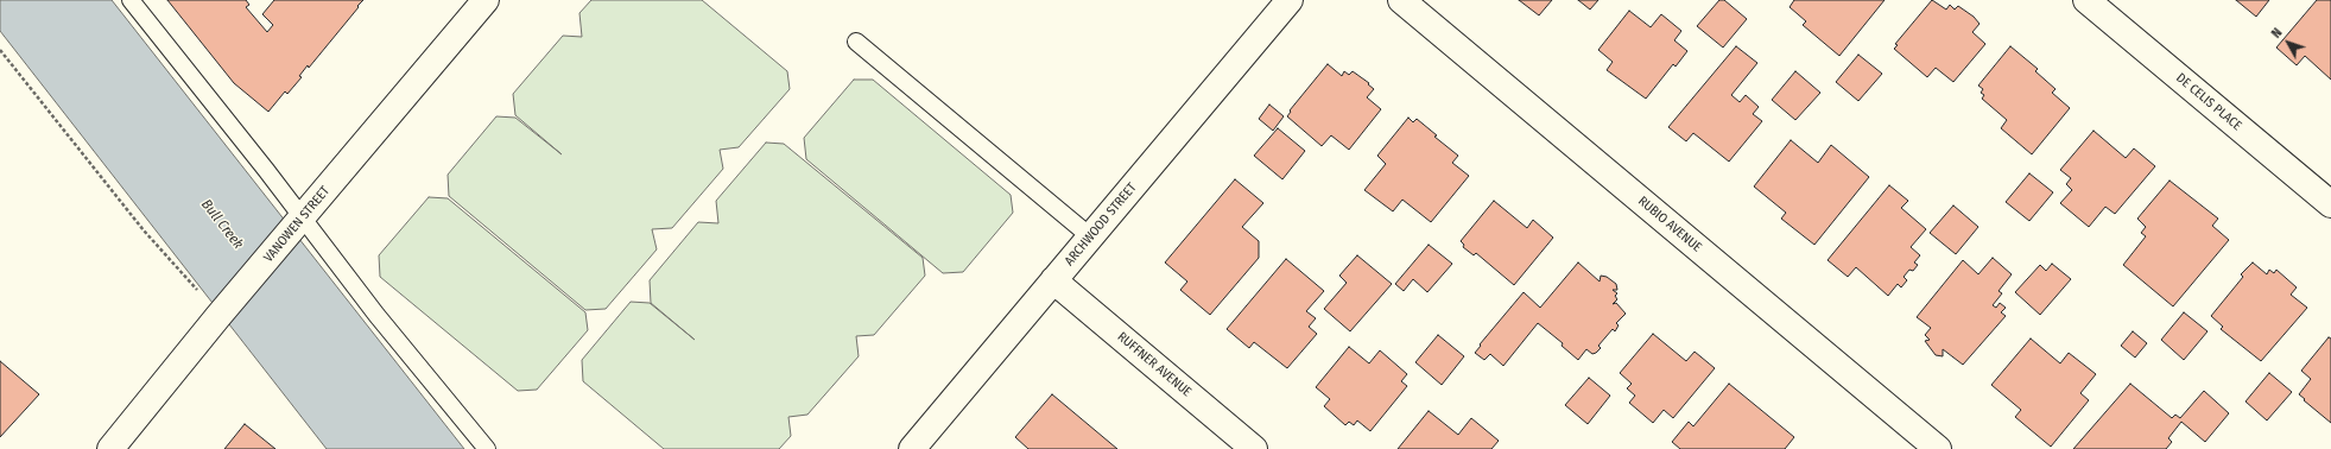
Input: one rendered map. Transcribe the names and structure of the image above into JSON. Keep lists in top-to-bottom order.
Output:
{
  "streets": {
    "street": [
      "DE CELIS PLACE",
      "VANOWEN STREET",
      "ARCHWOOD STREET",
      "RUBIO AVENUE",
      "RUFFNER AVENUE"
    ]
  },
  "crossings": [
    ["ARCHWOOD STREET", "RUFFNER AVENUE"]
  ],
  "water": ["Bull Creek"],
  "north": "top left"
}
